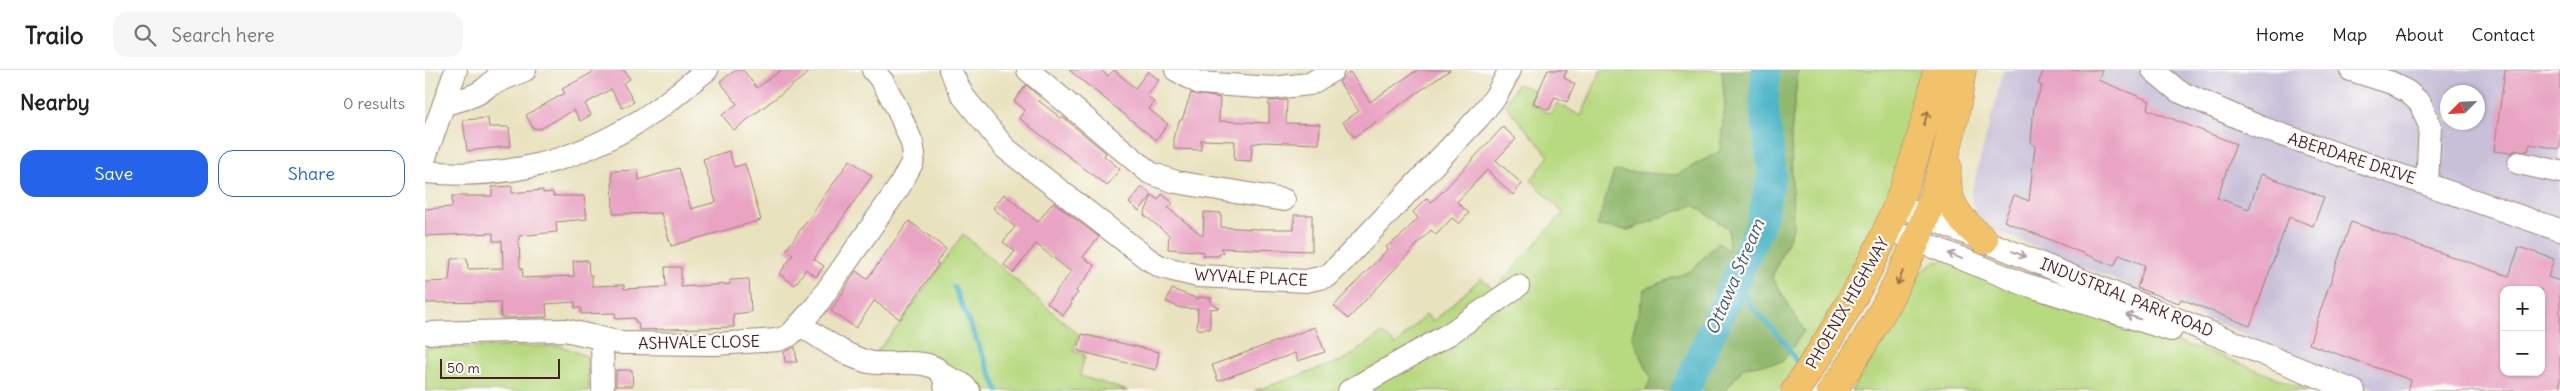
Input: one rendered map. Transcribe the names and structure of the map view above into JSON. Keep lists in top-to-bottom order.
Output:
{
  "streets": {
    "main road": ["PHOENIX HIGHWAY"],
    "street": [
      "ABERDARE DRIVE",
      "WYVALE PLACE",
      "INDUSTRIAL PARK ROAD",
      "ASHVALE CLOSE"
    ]
  },
  "crossings": [
    ["INDUSTRIAL PARK ROAD", "PHOENIX HIGHWAY"]
  ],
  "water": ["Ottawa Stream"],
  "scale_bar": "50 m",
  "north": "bottom left",
  "page": {
    "header": "Trailo",
    "search": "Search here",
    "nav": [
      "Home",
      "Map",
      "About",
      "Contact"
    ],
    "heading": ["Nearby", "0 results"],
    "buttons": ["Save", "Share"],
    "map_buttons": ["+", "−"],
    "scale": "50 m"
  }
}
